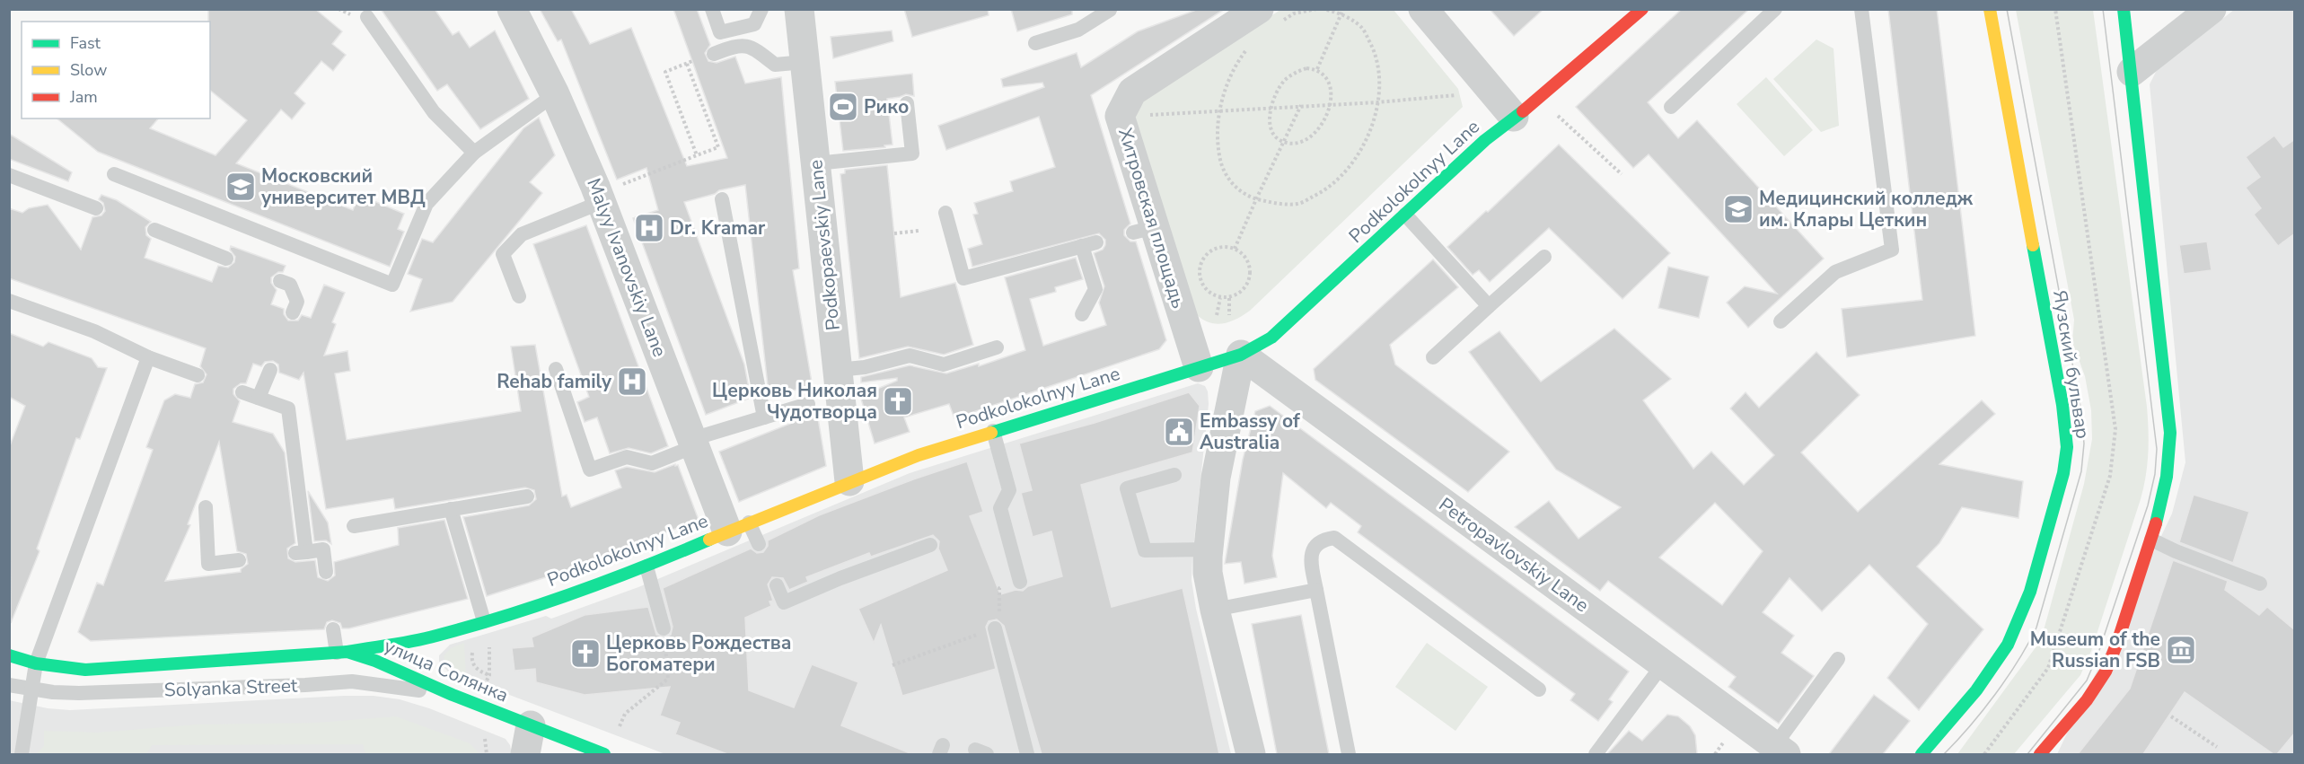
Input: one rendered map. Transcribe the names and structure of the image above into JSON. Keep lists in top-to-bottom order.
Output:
{
  "streets": {
    "main road": [
      "Podkolokolnyy Lane",
      "Яузский бульвар",
      "улица Солянка",
      "Solyanka Street"
    ],
    "street": [
      "Хитровская площадь",
      "Podkopaevskiy Lane",
      "Malyy Ivanovskiy Lane",
      "Petropavlovskiy Lane"
    ]
  },
  "crossings": [
    ["Podkolokolnyy Lane", "Хитровская площадь"],
    ["Podkolokolnyy Lane", "Podkopaevskiy Lane"],
    ["Podkolokolnyy Lane", "Malyy Ivanovskiy Lane"],
    ["Podkolokolnyy Lane", "Petropavlovskiy Lane"],
    ["Podkolokolnyy Lane", "улица Солянка"],
    ["Podkolokolnyy Lane", "Solyanka Street"],
    ["улица Солянка", "Solyanka Street"]
  ],
  "places": {
    "sports": ["Рико"],
    "school or university": ["Московский университет МВД", "Медицинский колледж им. Клары Цеткин"],
    "hospital": ["Dr. Kramar", "Rehab family"],
    "church": ["Церковь Николая Чудотворца", "Церковь Рождества Богоматери"],
    "public building": ["Embassy of Australia"],
    "museum": ["Museum of the Russian FSB"]
  },
  "legend": ["Fast", "Slow", "Jam"]
}
